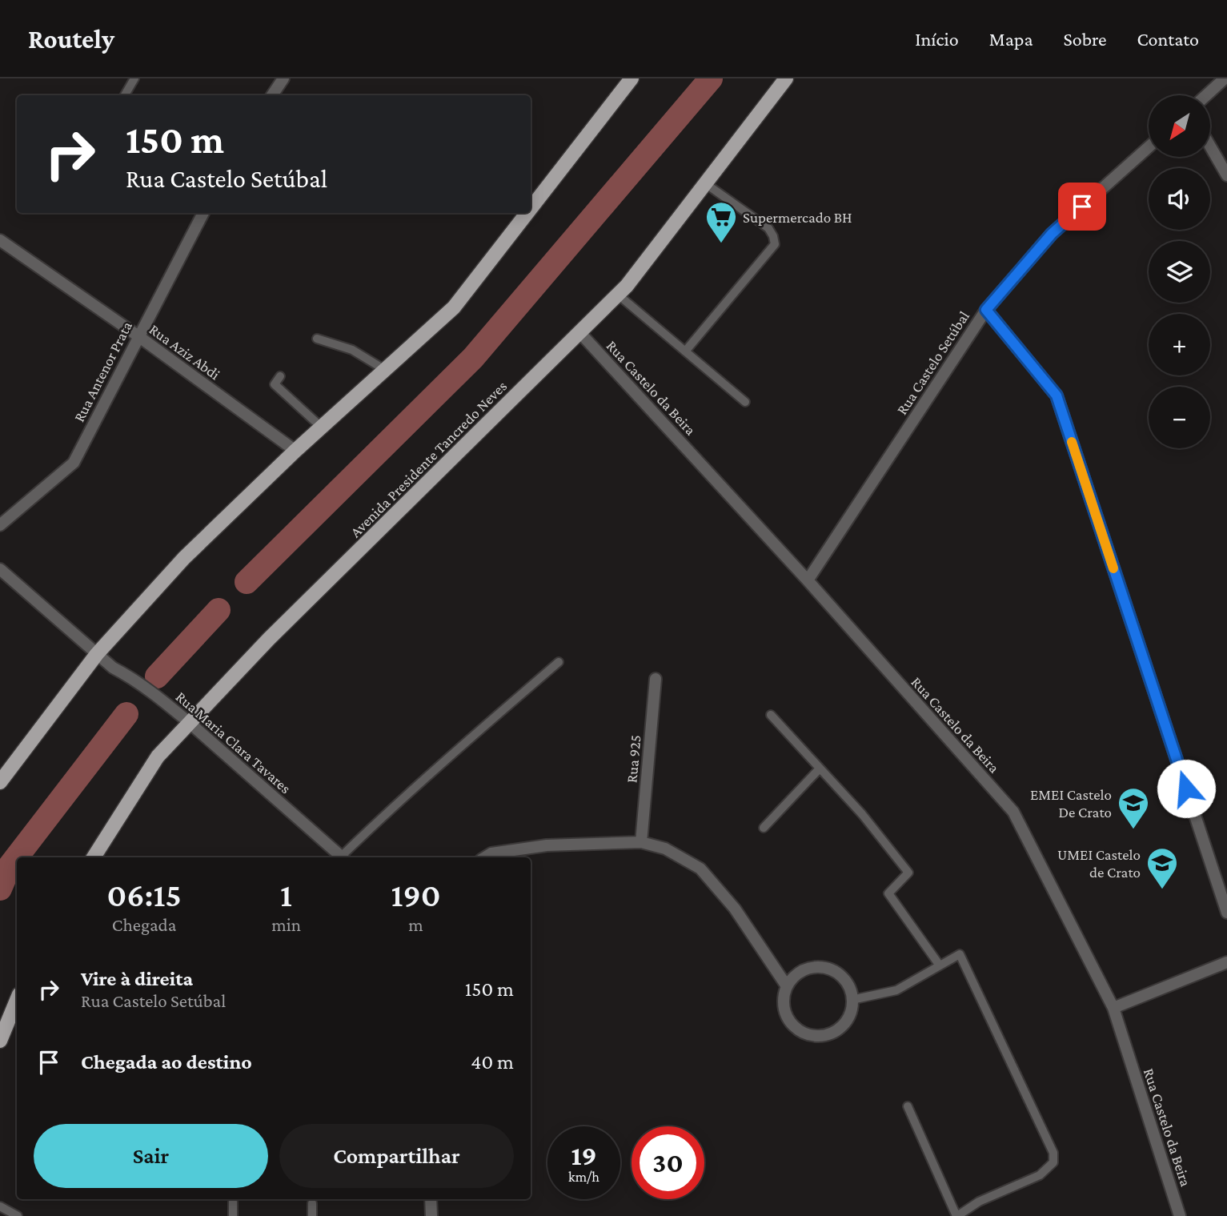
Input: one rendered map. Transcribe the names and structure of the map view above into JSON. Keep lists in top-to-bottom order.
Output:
{
  "streets": {
    "main road": ["Avenida Presidente Tancredo Neves"],
    "street": [
      "Rua Aziz Abdi",
      "Rua Castelo Setúbal",
      "Rua Antenor Prata",
      "Rua Castelo da Beira",
      "Rua Maria Clara Tavares",
      "Rua 925"
    ]
  },
  "crossings": [
    ["Rua Aziz Abdi", "Rua Antenor Prata"],
    ["Rua Castelo Setúbal", "Rua Castelo da Beira"],
    ["Rua Castelo da Beira", "Avenida Presidente Tancredo Neves"],
    ["Avenida Presidente Tancredo Neves", "Rua Maria Clara Tavares"]
  ],
  "places": {
    "supermarket": ["Supermercado BH"],
    "school or university": ["EMEI Castelo De Crato", "UMEI Castelo de Crato"]
  },
  "north": "bottom left",
  "page": {
    "header": "Routely",
    "nav": [
      "Início",
      "Mapa",
      "Sobre",
      "Contato"
    ],
    "map_buttons": ["+", "−"],
    "turn": ["150 m", "Rua Castelo Setúbal"],
    "eta": [
      "06:15",
      "Chegada",
      "1",
      "min",
      "190",
      "m"
    ],
    "list": [
      {
        "name": "Vire à direita",
        "note": "Rua Castelo Setúbal",
        "value": "150 m"
      },
      {
        "name": "Chegada ao destino",
        "value": "40 m"
      }
    ],
    "buttons": ["Sair", "Compartilhar"],
    "speed": "19 km/h",
    "limit": "30"
  }
}
